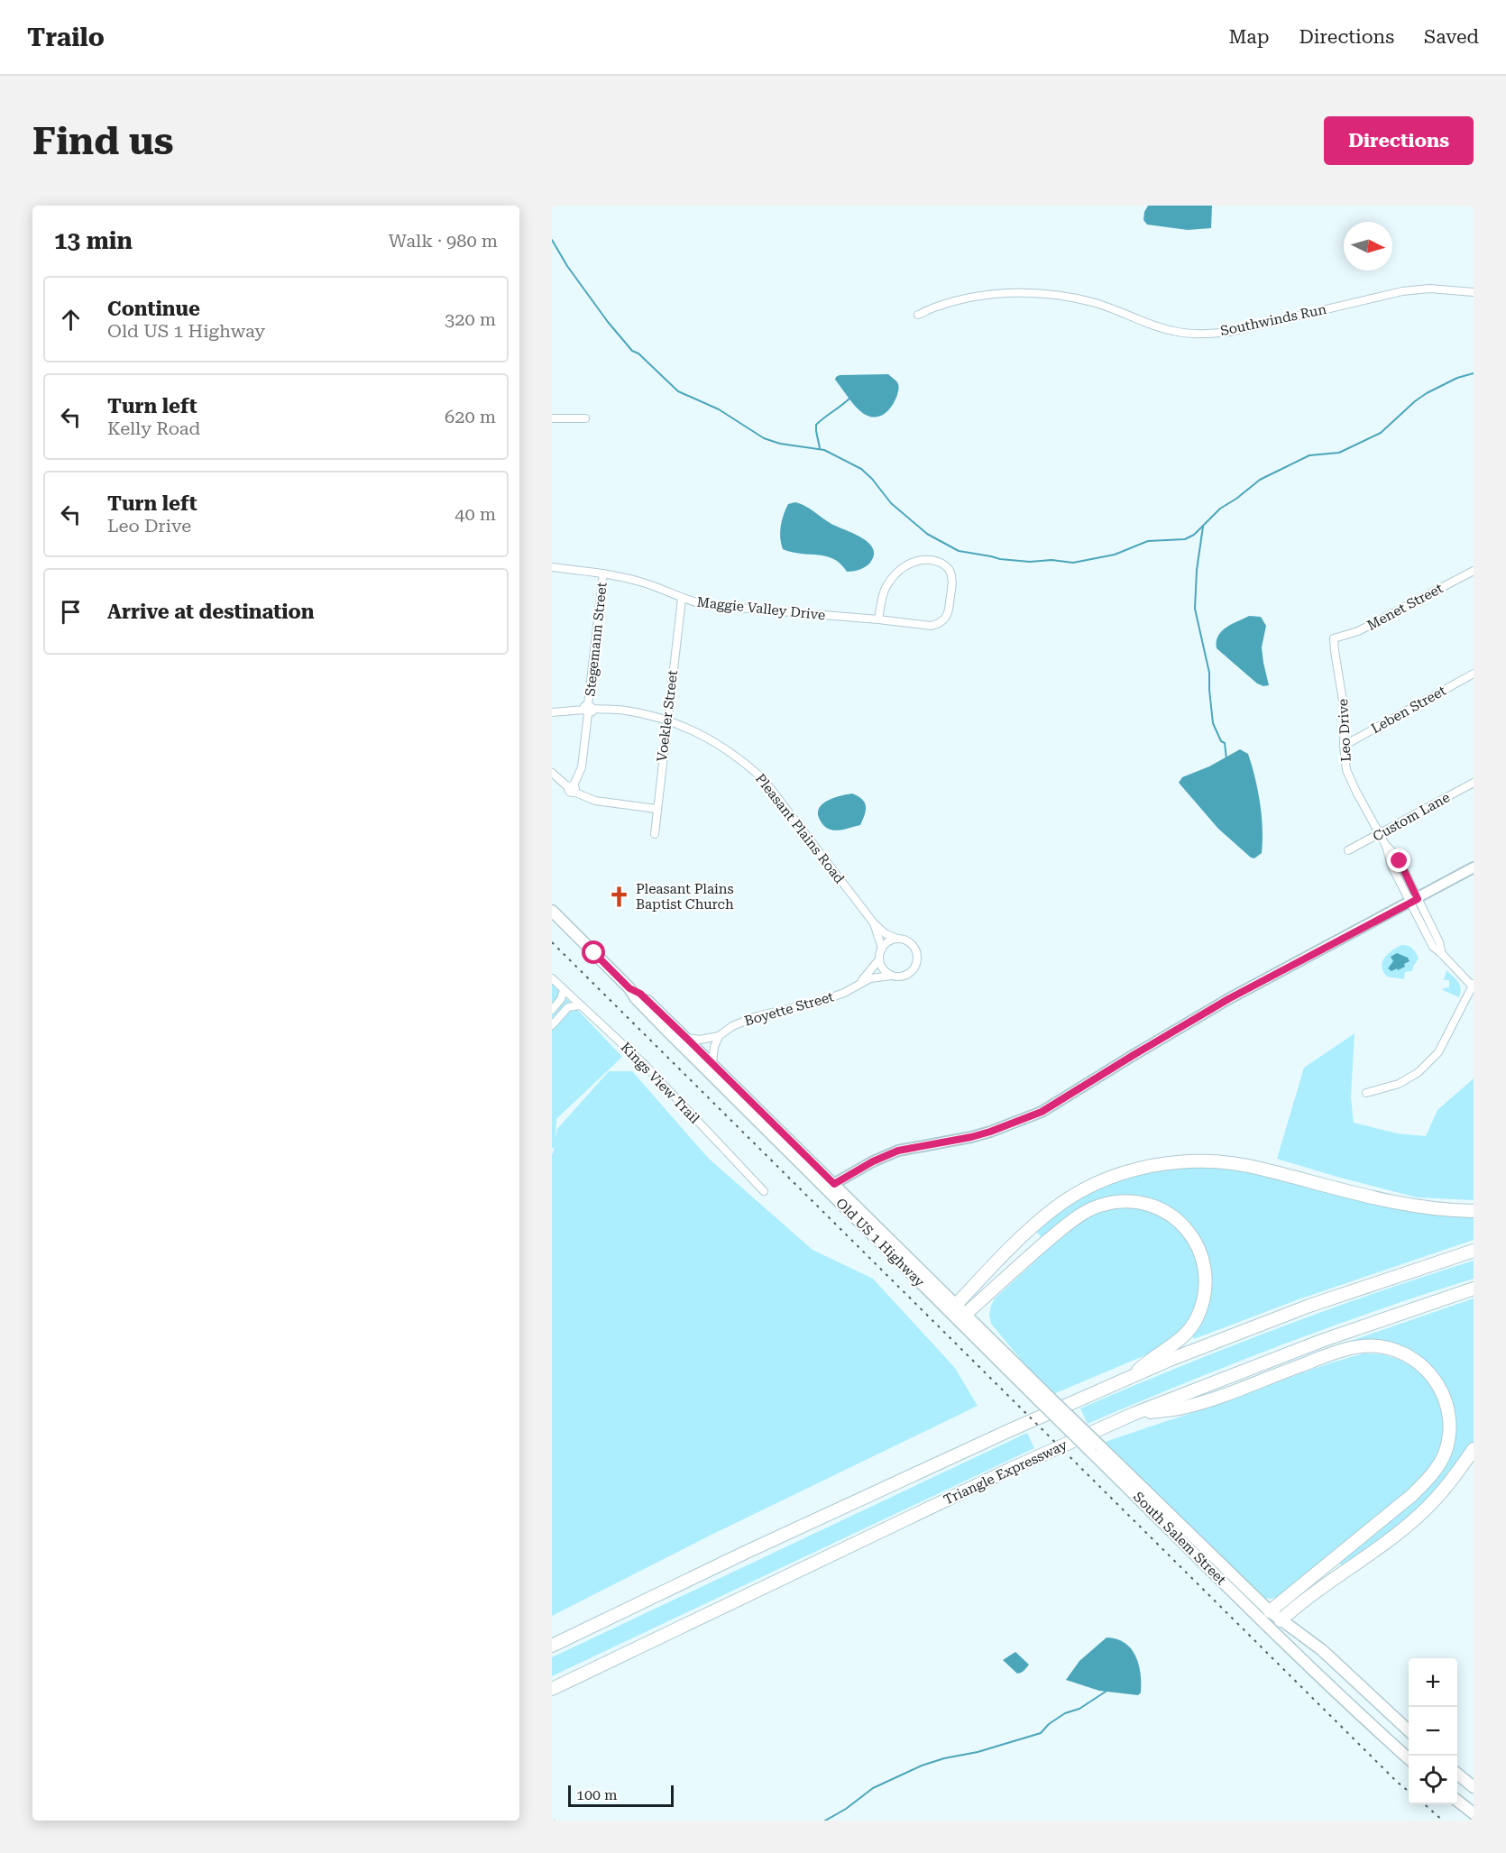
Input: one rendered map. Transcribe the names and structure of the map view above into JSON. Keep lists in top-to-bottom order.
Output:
{
  "streets": {
    "highway": ["Triangle Expressway"],
    "main road": ["Old US 1 Highway", "South Salem Street"],
    "street": [
      "Southwinds Run",
      "Menet Street",
      "Maggie Valley Drive",
      "Stegemann Street",
      "Leben Street",
      "Voekler Street",
      "Leo Drive",
      "Custom Lane",
      "Pleasant Plains Road",
      "Boyette Street",
      "Kings View Trail"
    ]
  },
  "crossings": [
    ["Menet Street", "Leo Drive"],
    ["Maggie Valley Drive", "Stegemann Street"],
    ["Maggie Valley Drive", "Voekler Street"],
    ["Stegemann Street", "Pleasant Plains Road"],
    ["Leben Street", "Leo Drive"],
    ["Voekler Street", "Pleasant Plains Road"],
    ["Leo Drive", "Custom Lane"],
    ["Pleasant Plains Road", "Boyette Street"],
    ["Boyette Street", "Old US 1 Highway"],
    ["Old US 1 Highway", "South Salem Street"]
  ],
  "places": {
    "church": ["Pleasant Plains Baptist Church"]
  },
  "scale_bar": "100 m",
  "north": "right",
  "page": {
    "header": "Trailo",
    "nav": ["Map", "Directions", "Saved"],
    "buttons": "Directions",
    "title": "Find us",
    "heading": ["13 min", "Walk · 980 m"],
    "list": [
      ["Continue", "Old US 1 Highway", "320 m"],
      ["Turn left", "Kelly Road", "620 m"],
      ["Turn left", "Leo Drive", "40 m"],
      "Arrive at destination"
    ],
    "map_buttons": ["+", "−"],
    "scale": "100 m"
  }
}
